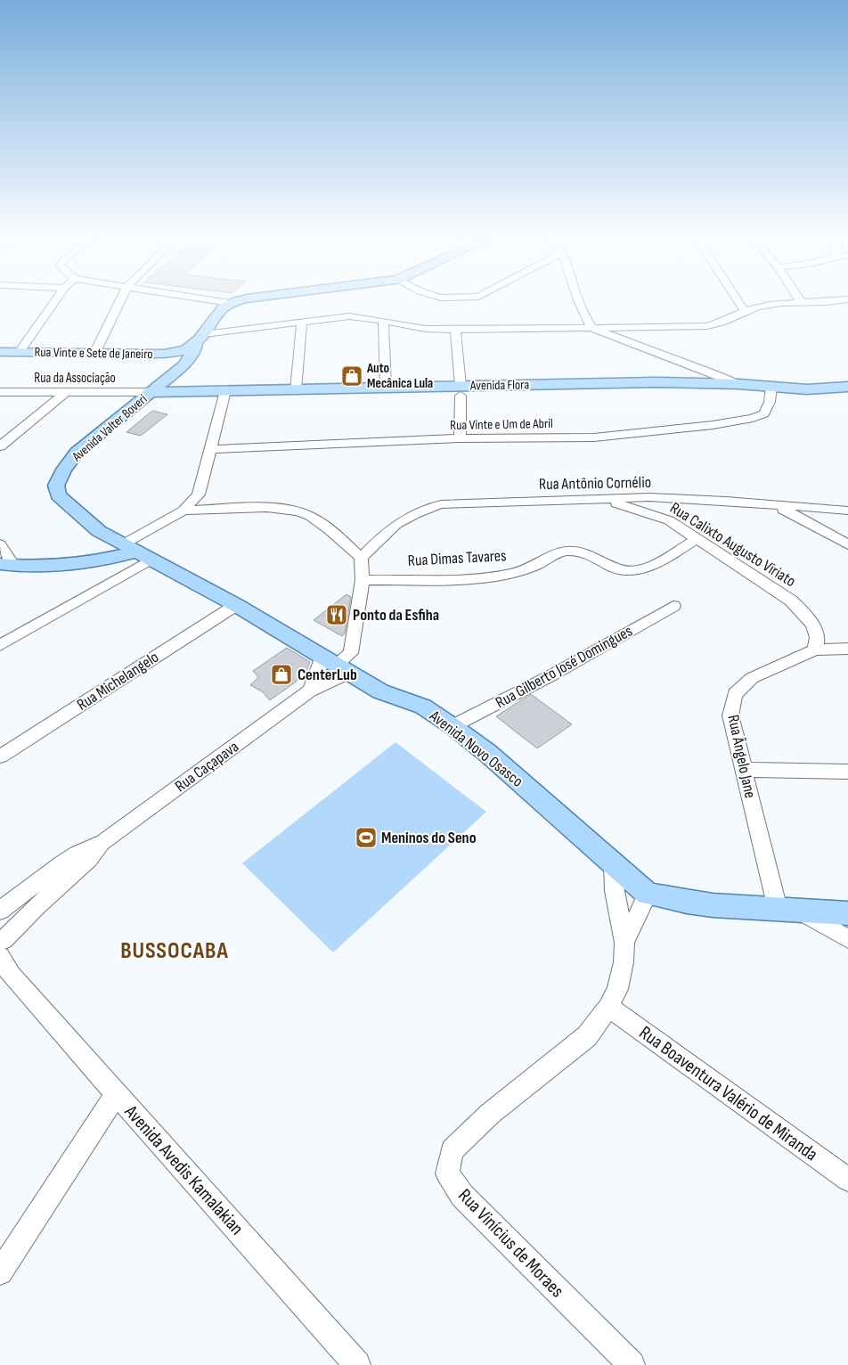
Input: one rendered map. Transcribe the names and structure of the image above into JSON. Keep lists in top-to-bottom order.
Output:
{
  "streets": {
    "main road": [
      "Rua Vinte e Sete de Janeiro",
      "Avenida Flora",
      "Avenida Valter Boveri",
      "Avenida Novo Osasco"
    ],
    "street": [
      "Rua da Associação",
      "Rua Vinte e Um de Abril",
      "Rua Antônio Cornélio",
      "Rua Calixto Augusto Viriato",
      "Rua Dimas Tavares",
      "Rua Gilberto José Domingues",
      "Rua Michelangelo",
      "Rua Ângelo Jane",
      "Rua Caçapava",
      "Rua Boaventura Valério de Miranda",
      "Avenida Avedis Kamalakian",
      "Rua Vinícius de Moraes"
    ]
  },
  "crossings": [
    ["Rua Vinte e Sete de Janeiro", "Avenida Valter Boveri"],
    ["Rua da Associação", "Avenida Flora"],
    ["Rua da Associação", "Avenida Valter Boveri"],
    ["Avenida Flora", "Rua Vinte e Um de Abril"],
    ["Avenida Flora", "Avenida Valter Boveri"],
    ["Avenida Valter Boveri", "Avenida Novo Osasco"],
    ["Rua Antônio Cornélio", "Rua Calixto Augusto Viriato"],
    ["Rua Calixto Augusto Viriato", "Rua Dimas Tavares"],
    ["Rua Calixto Augusto Viriato", "Rua Ângelo Jane"],
    ["Rua Gilberto José Domingues", "Avenida Novo Osasco"],
    ["Rua Michelangelo", "Avenida Novo Osasco"],
    ["Avenida Novo Osasco", "Rua Ângelo Jane"],
    ["Avenida Novo Osasco", "Rua Caçapava"],
    ["Rua Caçapava", "Avenida Avedis Kamalakian"],
    ["Rua Boaventura Valério de Miranda", "Rua Vinícius de Moraes"]
  ],
  "districts": ["BUSSOCABA"],
  "places": {
    "shop": ["Auto Mecânica Lula", "CenterLub"],
    "restaurant": ["Ponto da Esfiha"],
    "sports": ["Meninos do Seno"]
  }
}
